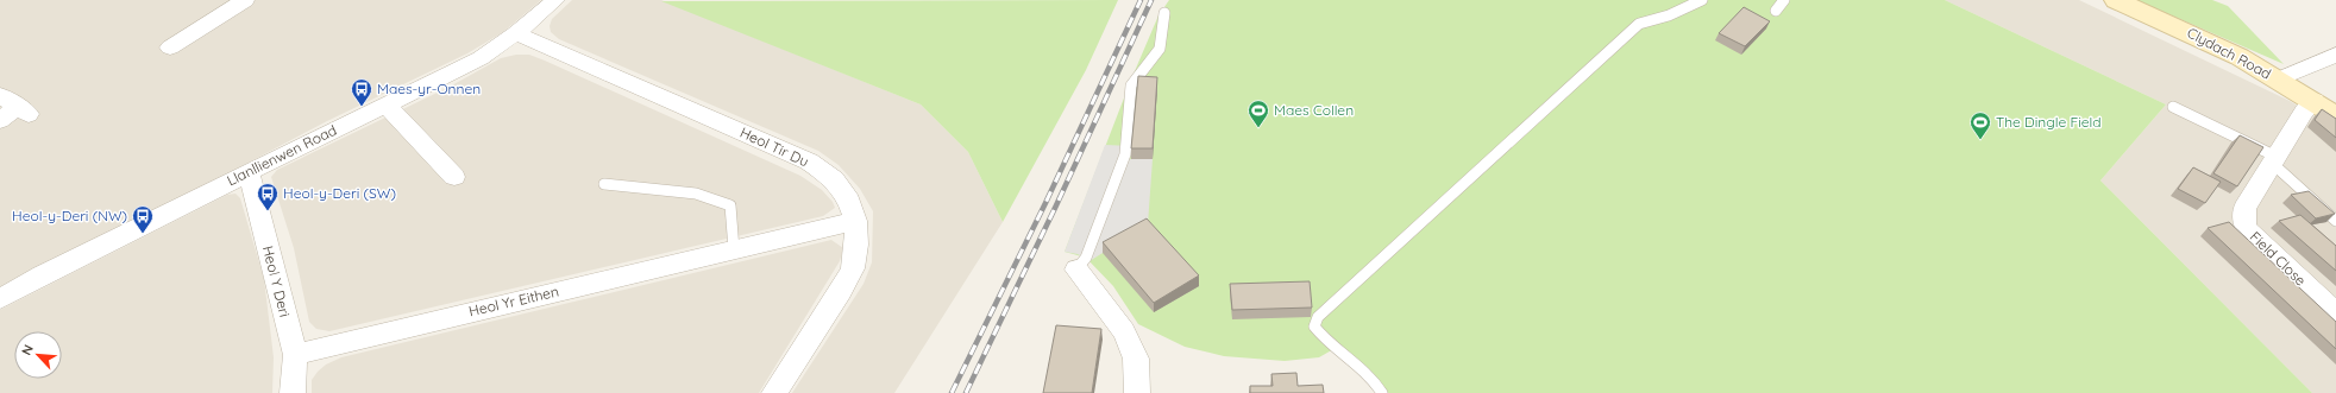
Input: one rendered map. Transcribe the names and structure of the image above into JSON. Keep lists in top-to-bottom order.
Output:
{
  "streets": {
    "main road": ["Clydach Road"],
    "street": [
      "Heol Tir Du",
      "Llanllienwen Road",
      "Field Close",
      "Heol Y Deri",
      "Heol Yr Eithen"
    ]
  },
  "crossings": [
    ["Clydach Road", "Field Close"],
    ["Heol Tir Du", "Llanllienwen Road"],
    ["Heol Tir Du", "Heol Yr Eithen"],
    ["Llanllienwen Road", "Heol Y Deri"],
    ["Heol Y Deri", "Heol Yr Eithen"]
  ],
  "places": {
    "bus stop": ["Maes-yr-Onnen", "Heol-y-Deri (SW)", "Heol-y-Deri (NW)"],
    "sports": ["Maes Collen", "The Dingle Field"]
  },
  "north": "top left"
}
